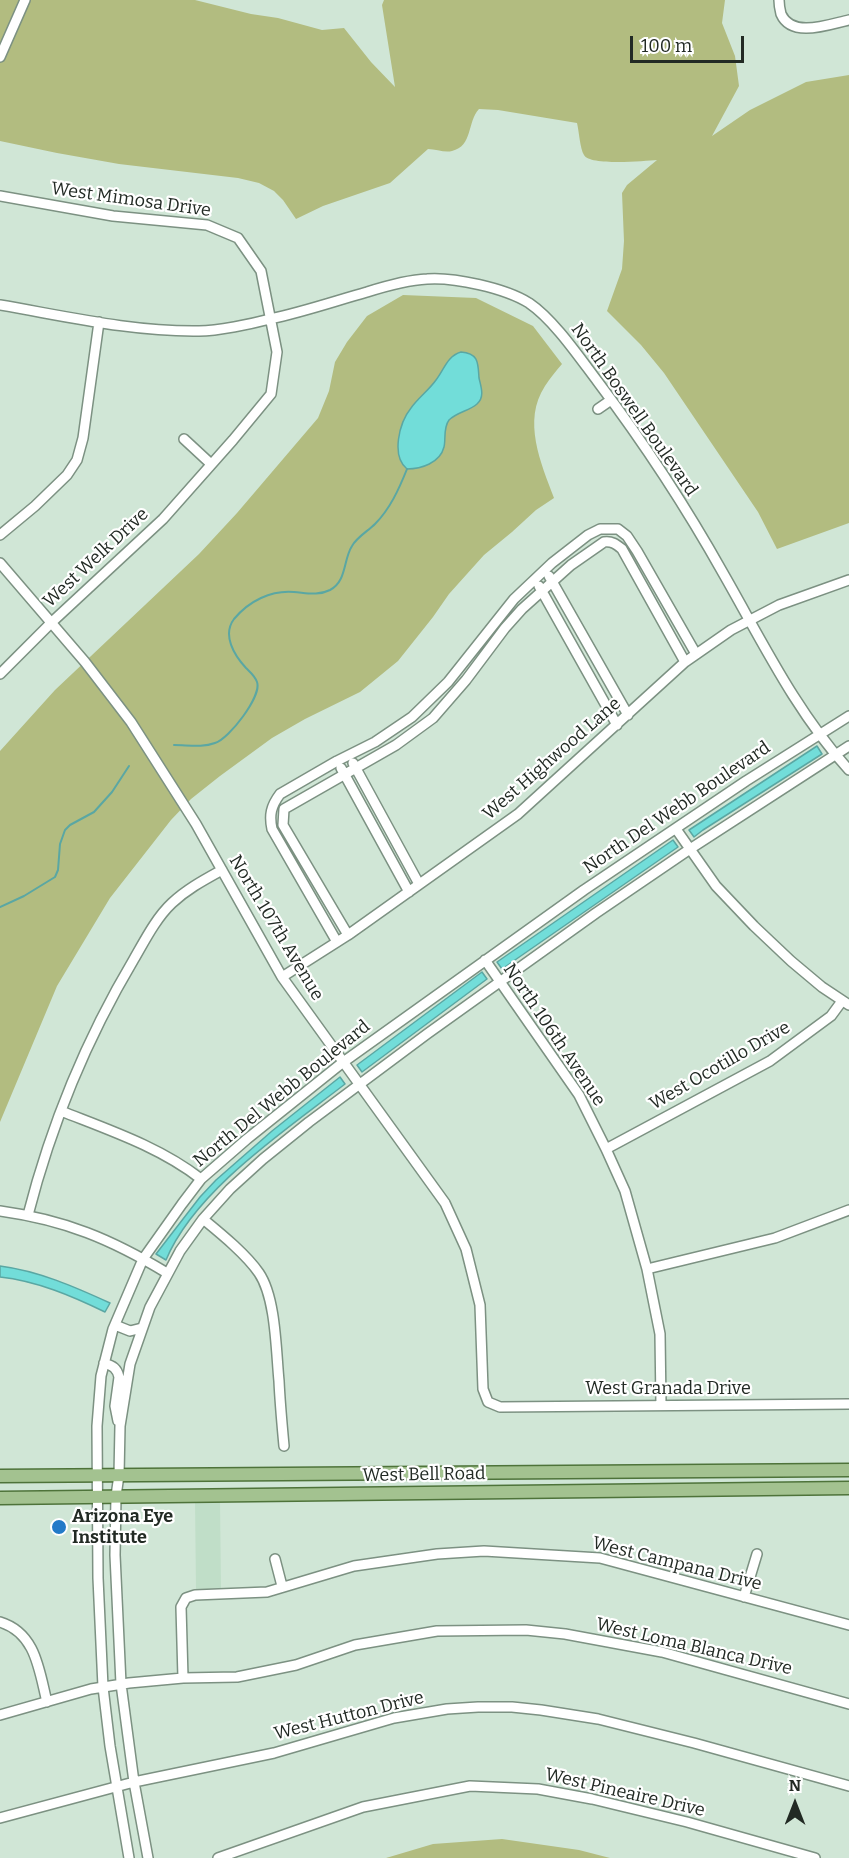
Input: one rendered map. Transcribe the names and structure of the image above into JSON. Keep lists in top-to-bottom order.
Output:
{
  "streets": {
    "main road": ["West Bell Road"],
    "street": [
      "West Mimosa Drive",
      "North Boswell Boulevard",
      "West Welk Drive",
      "West Highwood Lane",
      "North Del Webb Boulevard",
      "North 107th Avenue",
      "North 106th Avenue",
      "West Ocotillo Drive",
      "West Granada Drive",
      "West Campana Drive",
      "West Loma Blanca Drive",
      "West Hutton Drive",
      "West Pineaire Drive"
    ]
  },
  "crossings": [
    ["West Mimosa Drive", "North Boswell Boulevard"],
    ["West Mimosa Drive", "West Welk Drive"],
    ["North Boswell Boulevard", "West Welk Drive"],
    ["North Boswell Boulevard", "West Highwood Lane"],
    ["North Boswell Boulevard", "North Del Webb Boulevard"],
    ["West Welk Drive", "North 107th Avenue"],
    ["West Highwood Lane", "North 107th Avenue"],
    ["North Del Webb Boulevard", "North 107th Avenue"],
    ["North Del Webb Boulevard", "North 106th Avenue"],
    ["North Del Webb Boulevard", "West Bell Road"],
    ["North Del Webb Boulevard", "West Loma Blanca Drive"],
    ["North Del Webb Boulevard", "West Hutton Drive"],
    ["North 107th Avenue", "West Granada Drive"],
    ["North 106th Avenue", "West Ocotillo Drive"],
    ["North 106th Avenue", "West Granada Drive"],
    ["West Campana Drive", "West Loma Blanca Drive"]
  ],
  "places": ["Arizona Eye Institute"],
  "scale_bar": "100 m",
  "north": "top"
}
